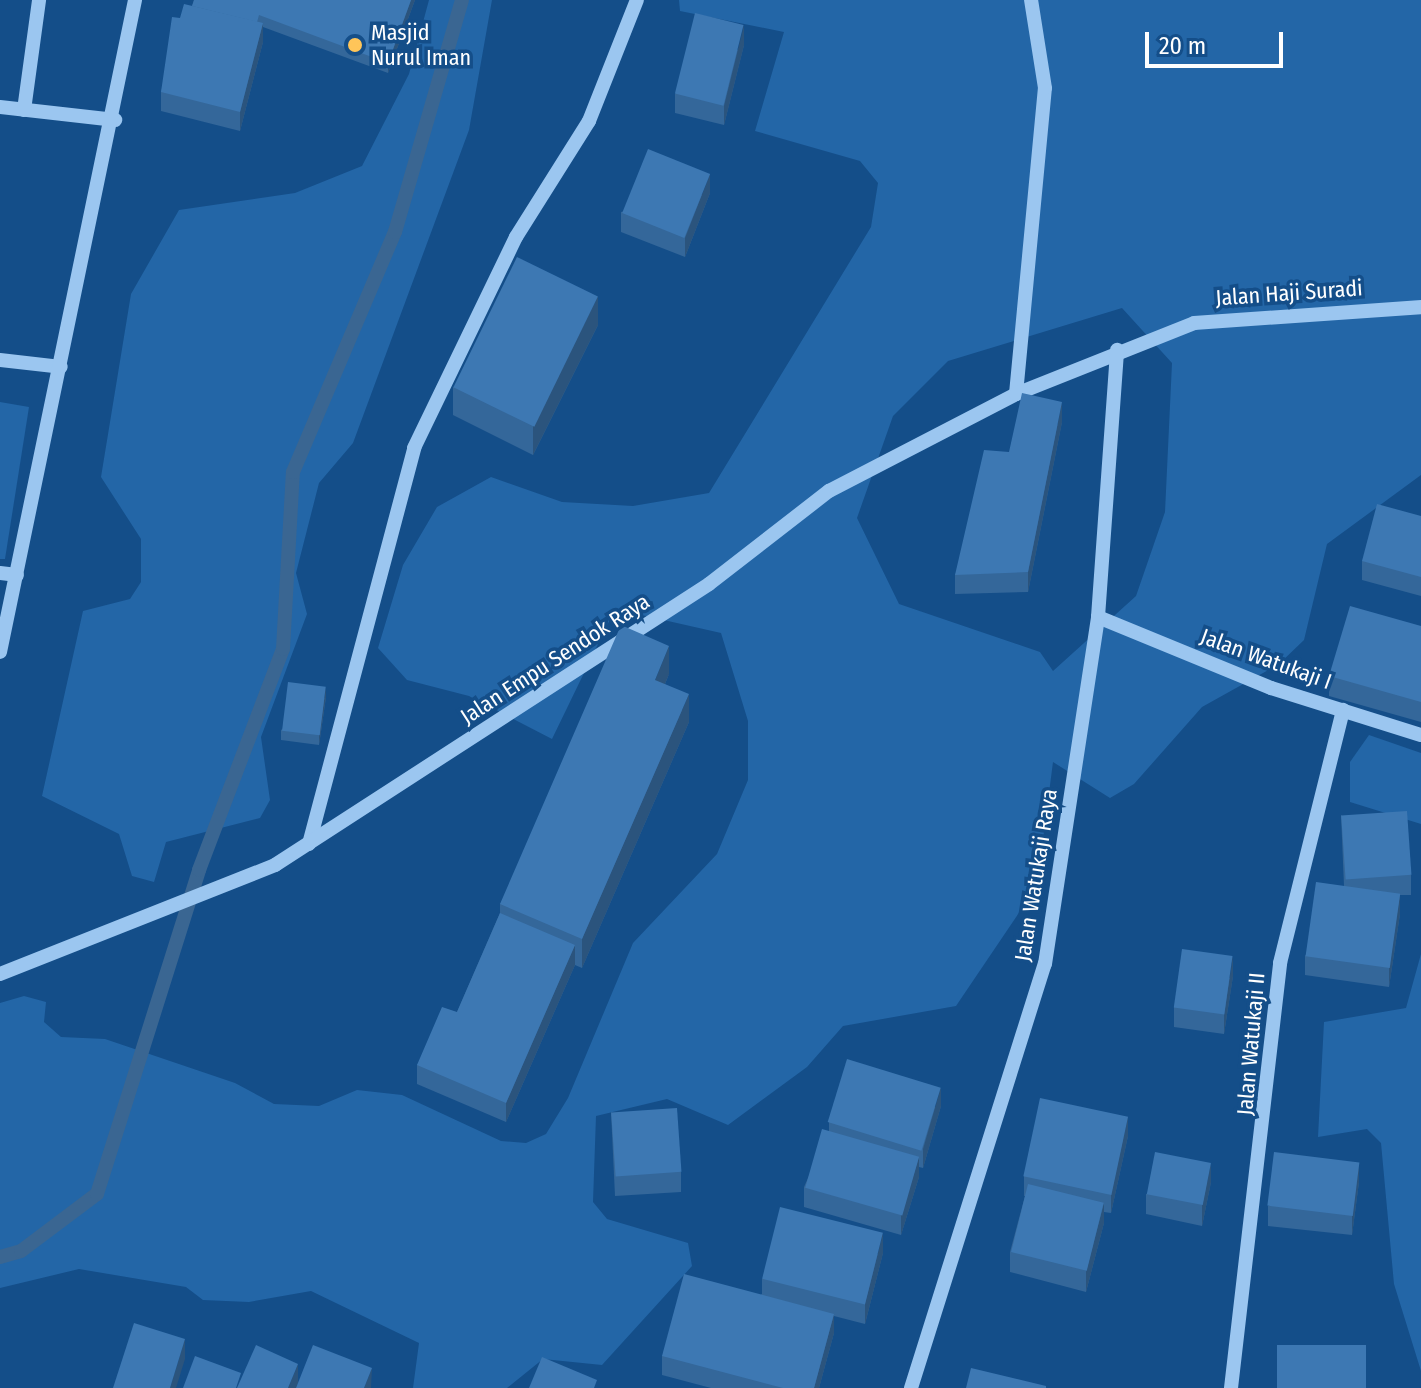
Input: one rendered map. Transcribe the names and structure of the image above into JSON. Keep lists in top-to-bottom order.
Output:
{
  "streets": {
    "street": [
      "Jalan Haji Suradi",
      "Jalan Empu Sendok Raya",
      "Jalan Watukaji I",
      "Jalan Watukaji Raya",
      "Jalan Watukaji II"
    ]
  },
  "crossings": [
    ["Jalan Haji Suradi", "Jalan Empu Sendok Raya"],
    ["Jalan Haji Suradi", "Jalan Watukaji Raya"],
    ["Jalan Empu Sendok Raya", "Jalan Watukaji Raya"],
    ["Jalan Watukaji I", "Jalan Watukaji Raya"],
    ["Jalan Watukaji I", "Jalan Watukaji II"]
  ],
  "places": ["Masjid Nurul Iman"],
  "scale_bar": "20 m"
}
